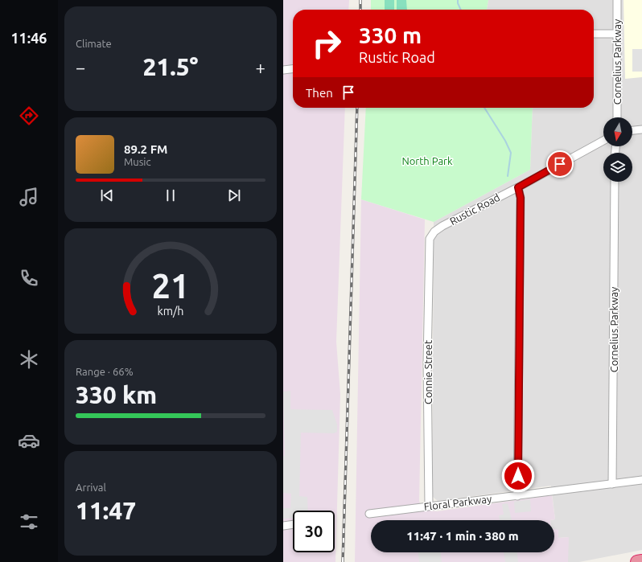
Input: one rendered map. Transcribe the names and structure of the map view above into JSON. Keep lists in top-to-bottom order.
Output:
{
  "streets": {
    "street": [
      "Cornelius Parkway",
      "Rustic Road",
      "Connie Street",
      "Floral Parkway"
    ]
  },
  "crossings": [
    ["Cornelius Parkway", "Floral Parkway"],
    ["Rustic Road", "Connie Street"],
    ["Connie Street", "Floral Parkway"]
  ],
  "parks": ["North Park"],
  "north": "bottom",
  "page": {
    "tabs": "11:46",
    "tile": [
      "Climate",
      ["Range · 66%", "330 km"],
      ["Arrival", "11:47"]
    ],
    "turn": ["330 m", "Rustic Road"],
    "heat": ["−", "21.5°", "+"],
    "then": "Then",
    "song": ["89.2 FM", "Music"],
    "limit": "30",
    "trip": "11:47 · 1 min · 380 m",
    "gauge": ["21", "km/h"]
  }
}
